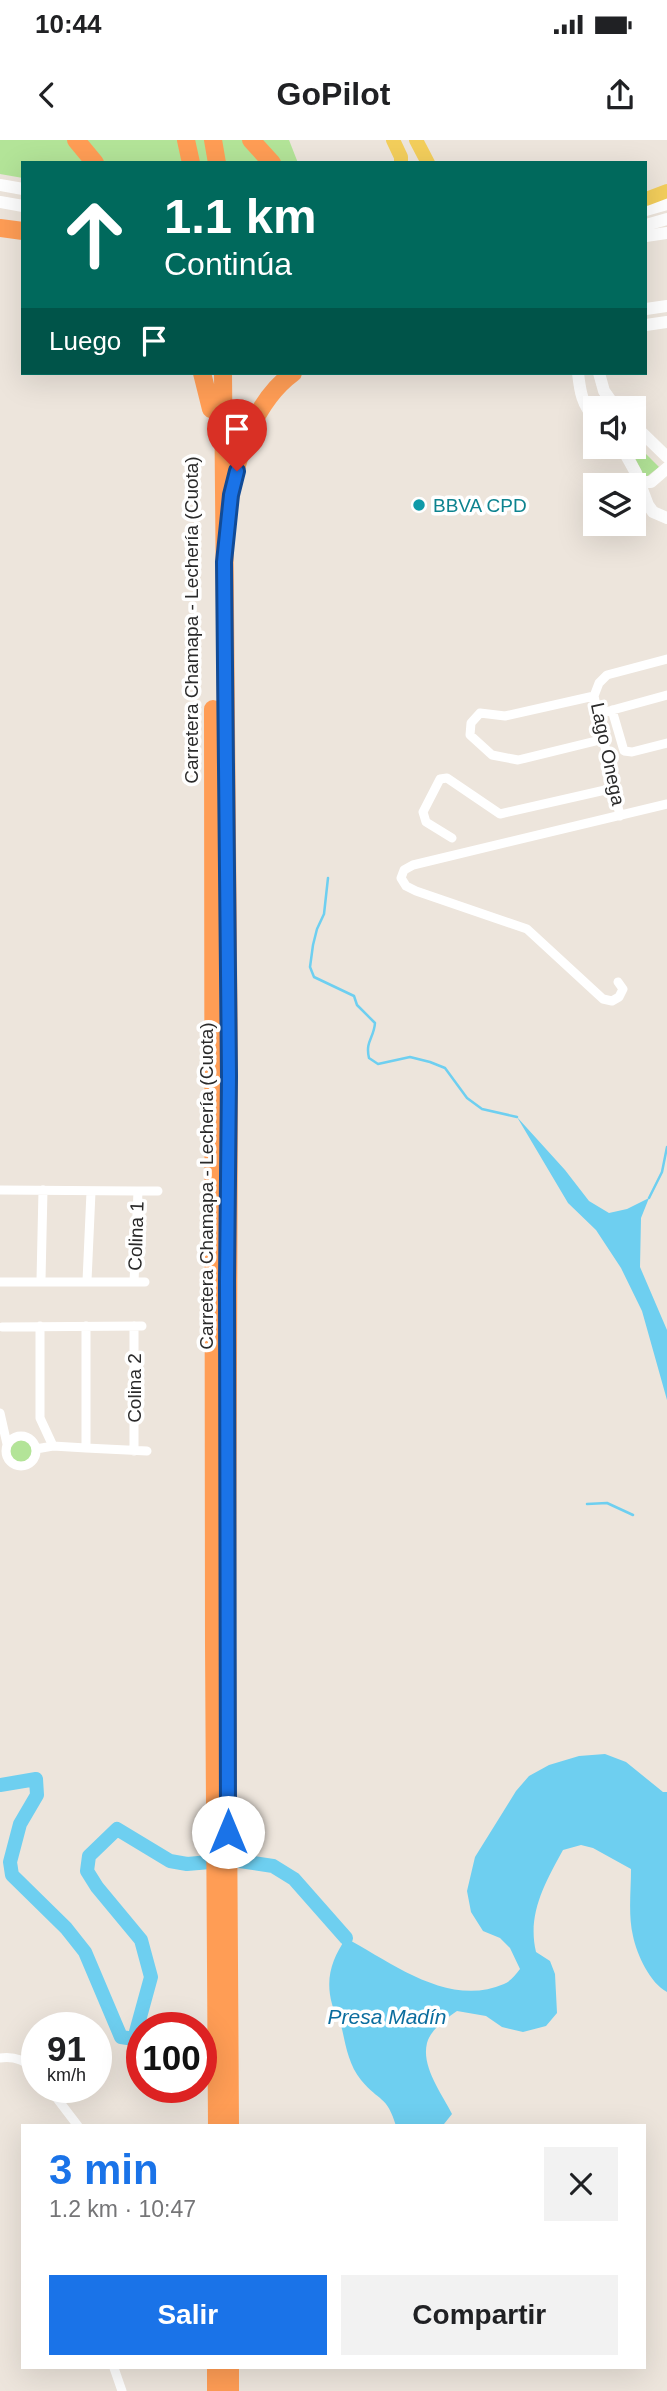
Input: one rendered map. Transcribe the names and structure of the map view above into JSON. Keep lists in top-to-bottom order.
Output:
{
  "streets": {
    "highway": ["Carretera Chamapa - Lechería (Cuota)"],
    "street": ["Lago Onega", "Colina 1", "Colina 2"]
  },
  "water": ["Presa Madín"],
  "places": ["BBVA CPD"],
  "page": {
    "status": "10:44",
    "header": "GoPilot",
    "turn": ["1.1 km", "Continúa"],
    "then": "Luego",
    "speed": "91 km/h",
    "limit": "100",
    "heading": ["3 min", "1.2 km · 10:47"],
    "buttons": ["Salir", "Compartir"]
  }
}
